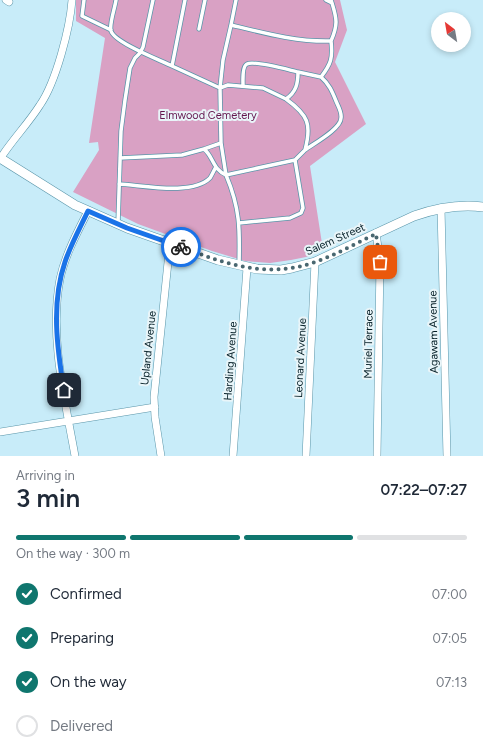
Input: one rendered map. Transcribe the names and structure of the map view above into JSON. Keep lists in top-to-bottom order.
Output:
{
  "streets": {
    "main road": ["Salem Street"],
    "street": [
      "Agawam Avenue",
      "Muriel Terrace",
      "Upland Avenue",
      "Leonard Avenue",
      "Harding Avenue"
    ]
  },
  "crossings": [
    ["Salem Street", "Agawam Avenue"],
    ["Salem Street", "Muriel Terrace"],
    ["Salem Street", "Upland Avenue"],
    ["Salem Street", "Leonard Avenue"],
    ["Salem Street", "Harding Avenue"]
  ],
  "parks": ["Elmwood Cemetery"],
  "north": "top left",
  "page": {
    "heading": ["3 min", "Arriving in", "07:22–07:27"],
    "bar": "On the way · 300 m",
    "list": [
      ["Confirmed", "07:00"],
      ["Preparing", "07:05"],
      ["On the way", "07:13"],
      "Delivered"
    ]
  }
}
